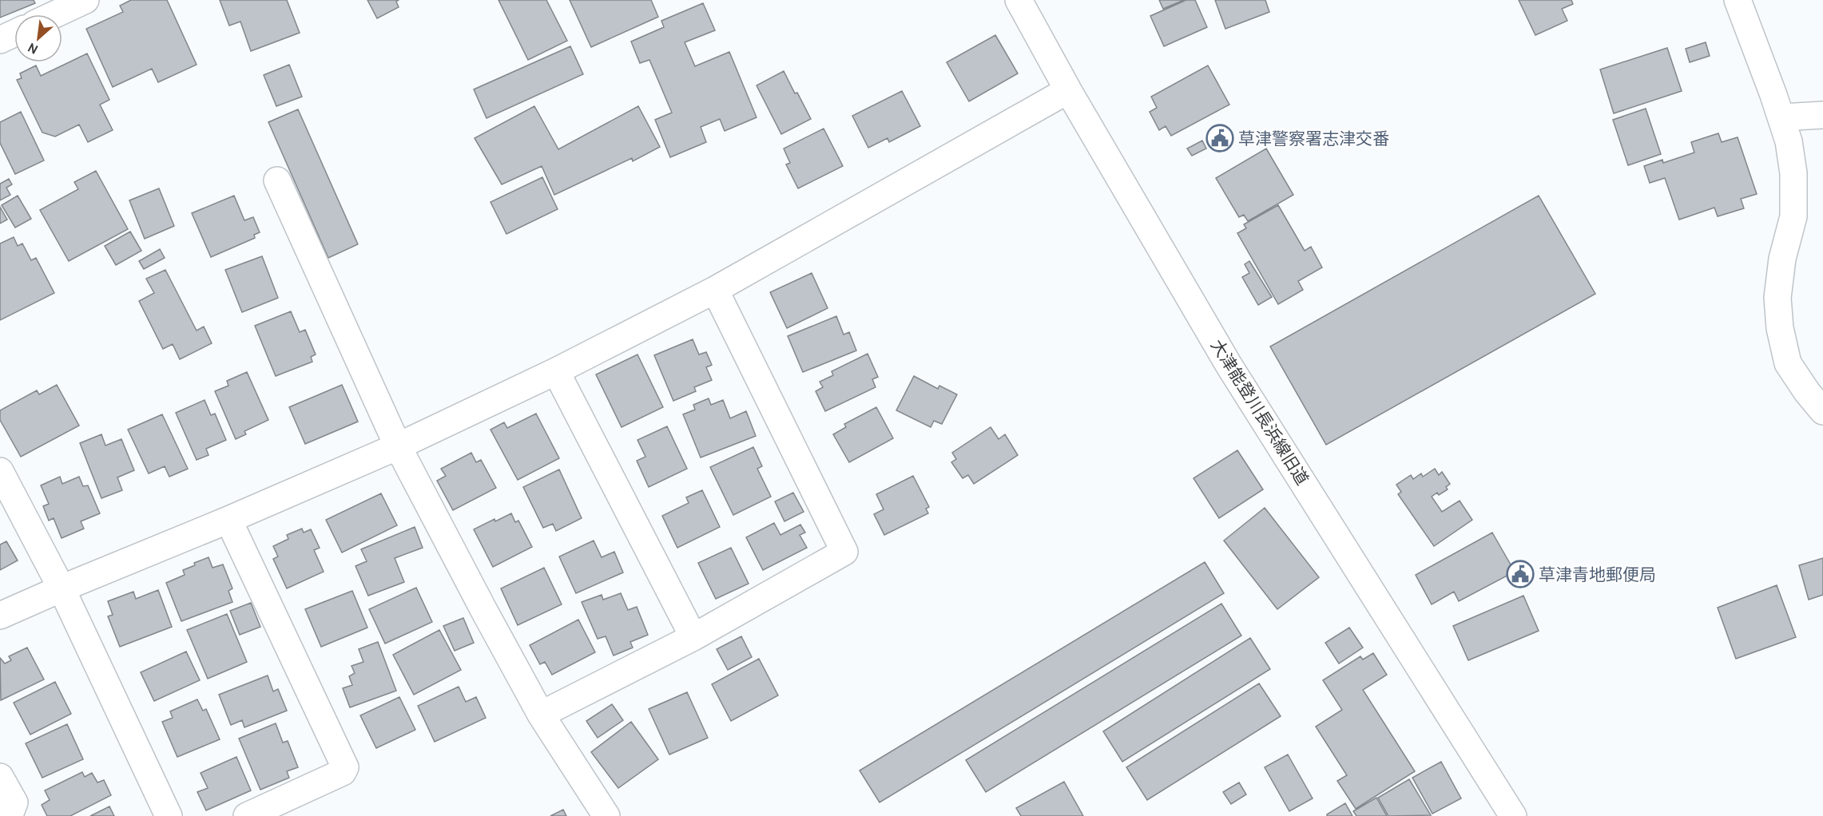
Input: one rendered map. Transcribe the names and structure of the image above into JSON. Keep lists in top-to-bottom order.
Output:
{
  "streets": {
    "street": ["大津能登川長浜線旧道"]
  },
  "places": {
    "public building": ["草津警察署志津交番", "草津青地郵便局"]
  },
  "north": "bottom left"
}
